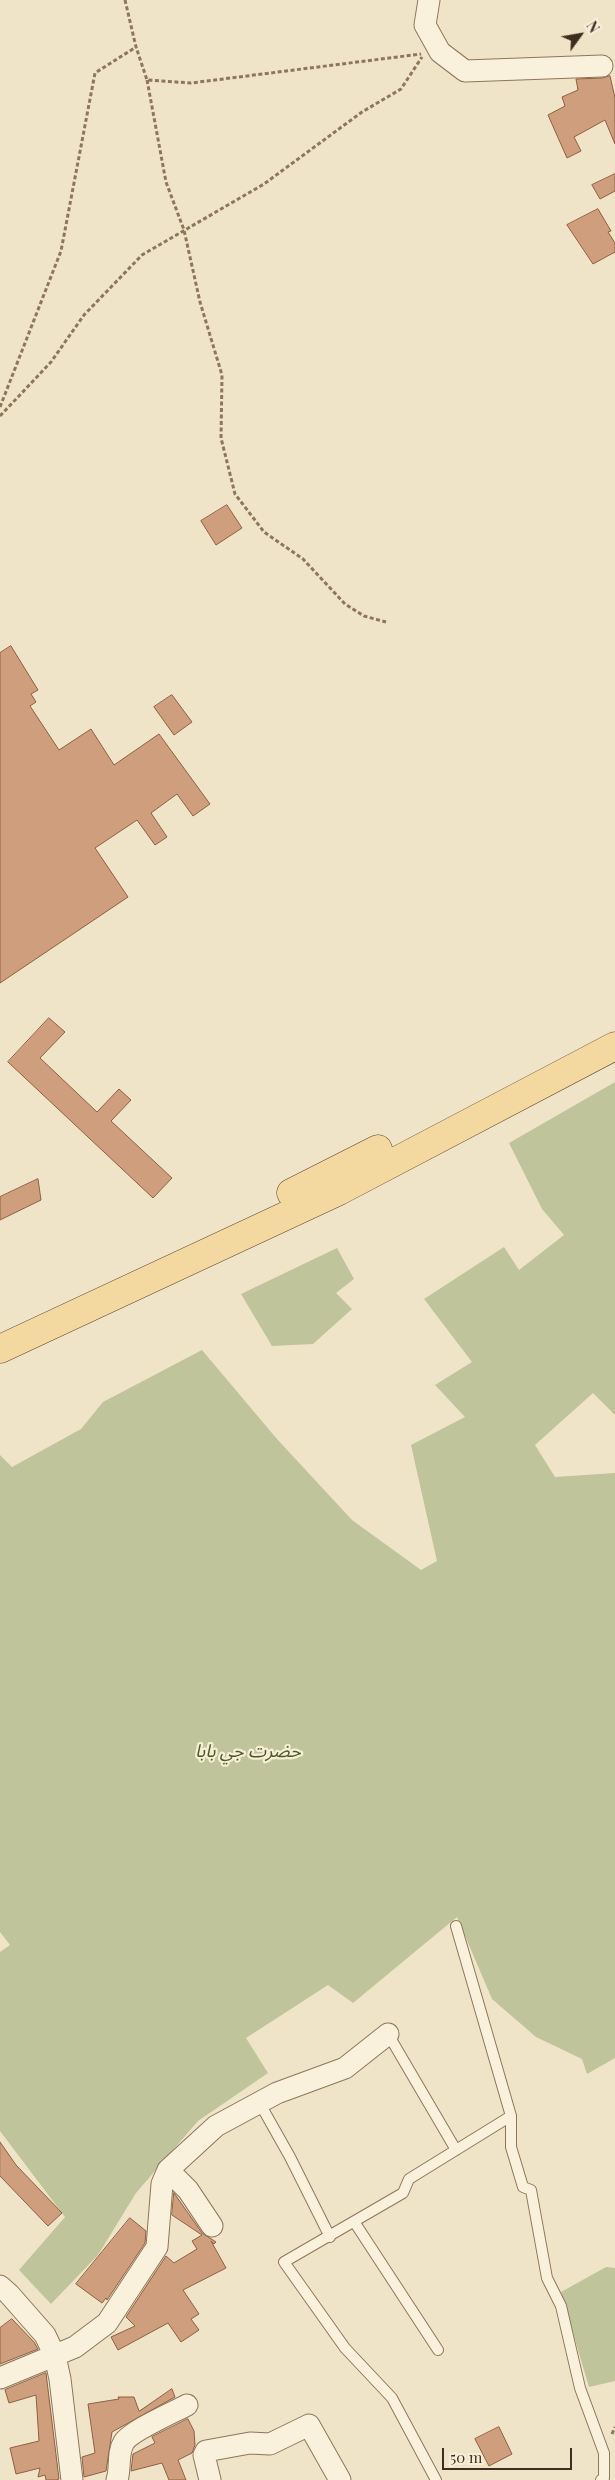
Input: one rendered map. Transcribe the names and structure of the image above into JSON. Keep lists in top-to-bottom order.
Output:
{
  "parks": ["حضرت جي بابا"],
  "scale_bar": "50 m",
  "north": "top right"
}
